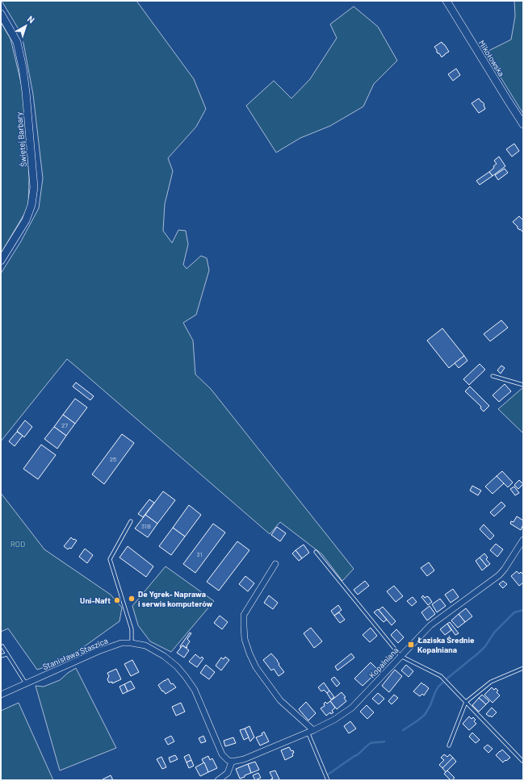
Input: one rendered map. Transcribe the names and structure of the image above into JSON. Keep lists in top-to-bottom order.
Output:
{
  "streets": {
    "street": [
      "Mikołowska",
      "Świętej Barbary",
      "Stanisława Staszica",
      "Kopalniana"
    ]
  },
  "crossings": [
    ["Stanisława Staszica", "Kopalniana"]
  ],
  "parks": ["ROD"],
  "places": {
    "other": ["De Ygrek- Naprawa i serwis komputerów", "Uni-Naft"],
    "transit": ["Łaziska Średnie Kopalniana"]
  },
  "house_numbers": [
    "27",
    "25",
    "31B",
    "31"
  ],
  "north": "top right"
}
